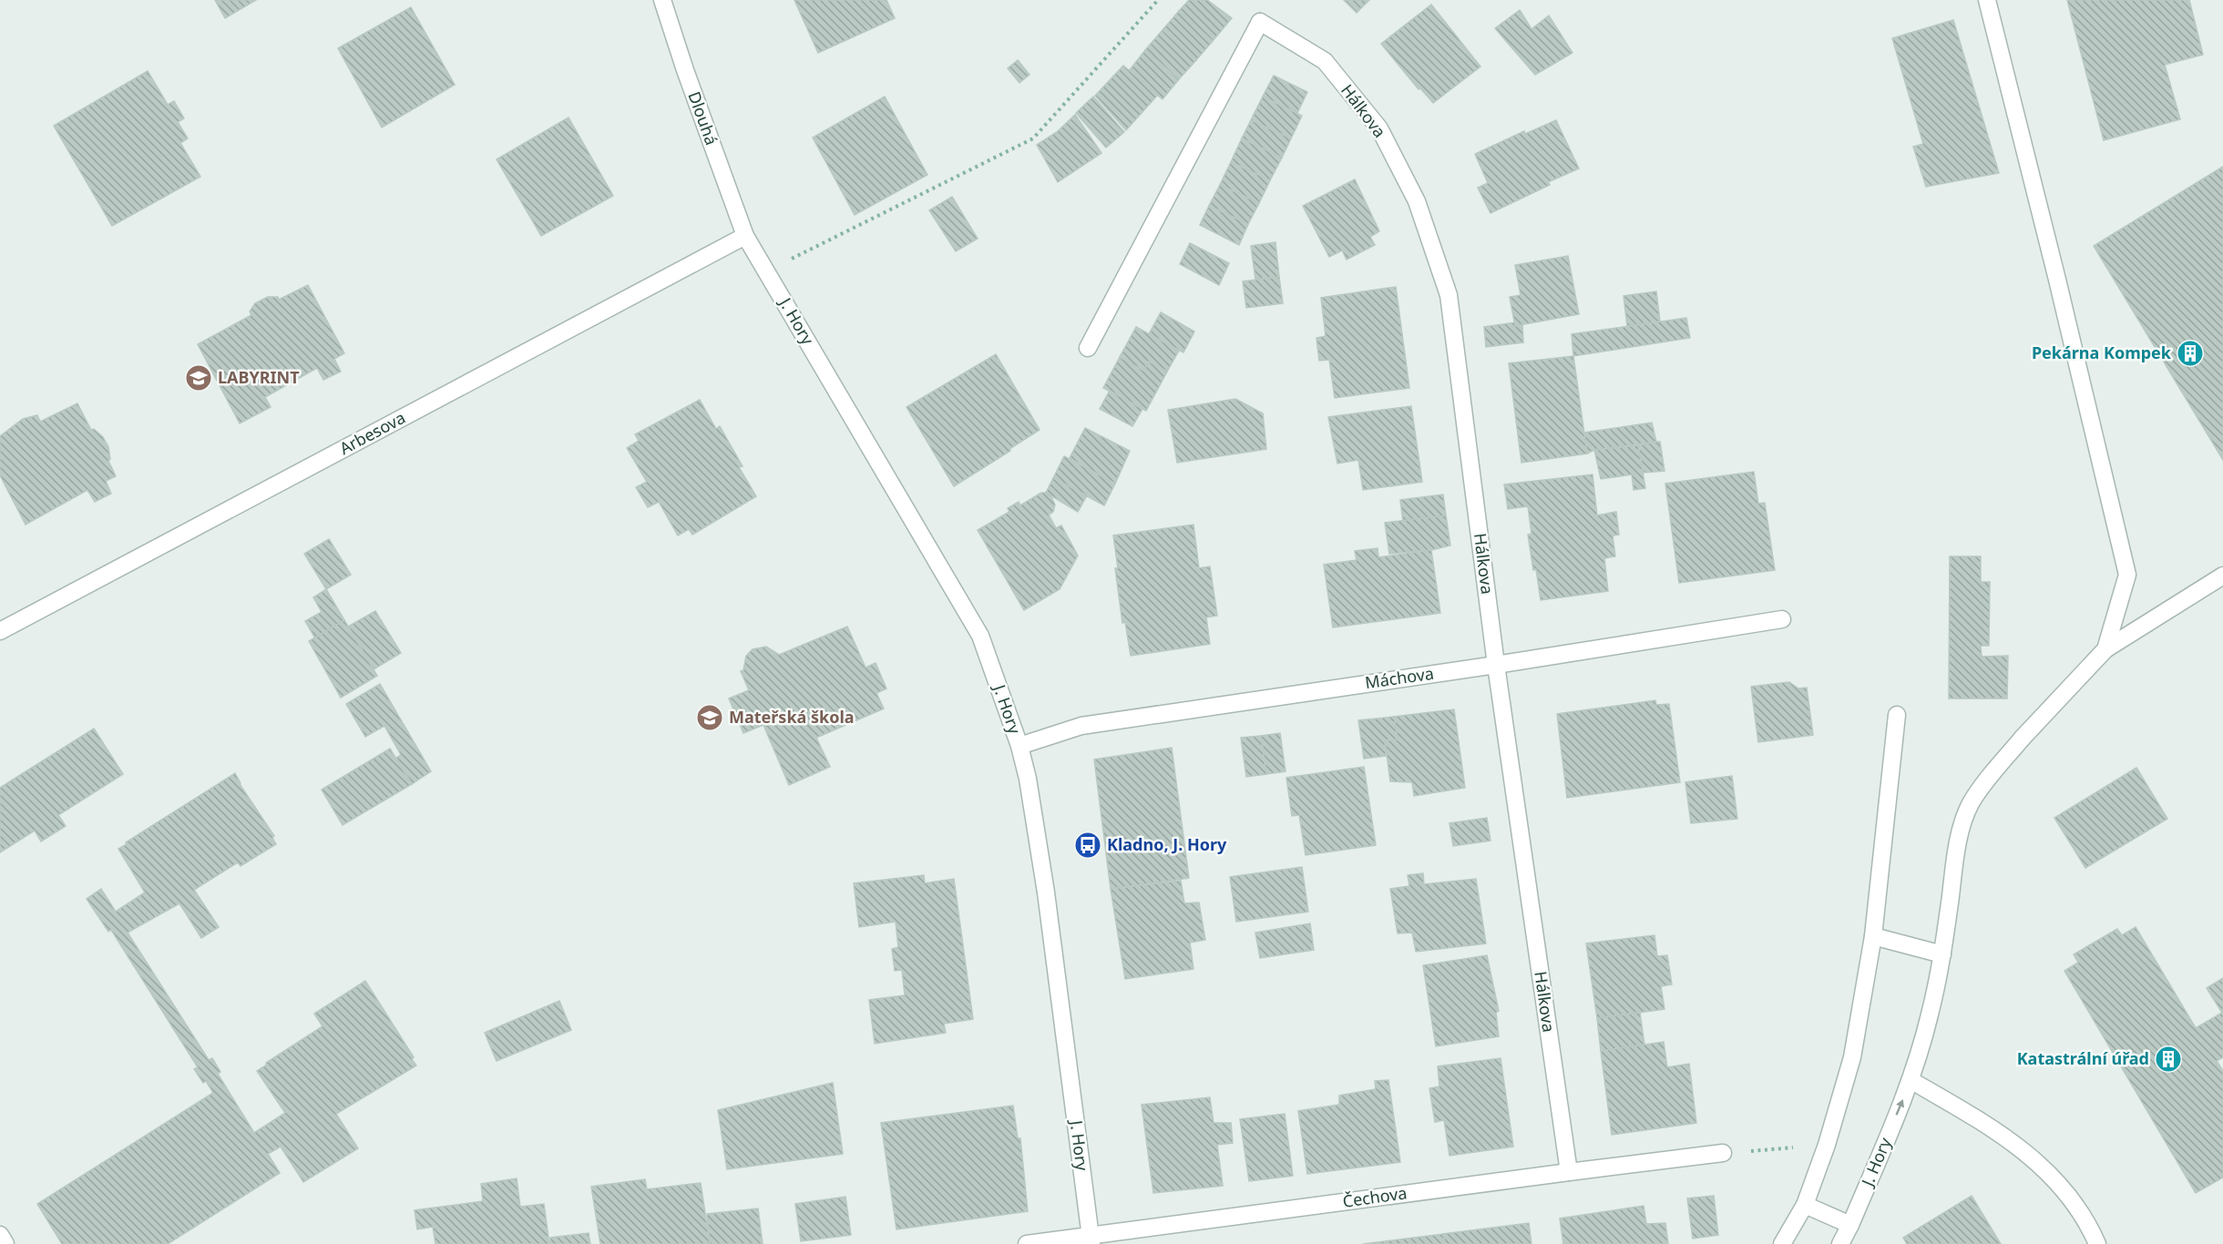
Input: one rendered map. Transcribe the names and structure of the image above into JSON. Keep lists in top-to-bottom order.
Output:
{
  "streets": {
    "street": [
      "Hálkova",
      "Dlouhá",
      "J. Hory",
      "Arbesova",
      "Máchova",
      "Čechova"
    ]
  },
  "crossings": [
    ["Hálkova", "Máchova"],
    ["Hálkova", "Čechova"],
    ["Dlouhá", "J. Hory"],
    ["Dlouhá", "Arbesova"],
    ["J. Hory", "Arbesova"],
    ["J. Hory", "Máchova"],
    ["J. Hory", "Čechova"]
  ],
  "places": {
    "building": ["Pekárna Kompek", "Katastrální úřad"],
    "school or university": ["LABYRINT", "Mateřská škola"],
    "bus stop": ["Kladno, J. Hory"]
  }
}
